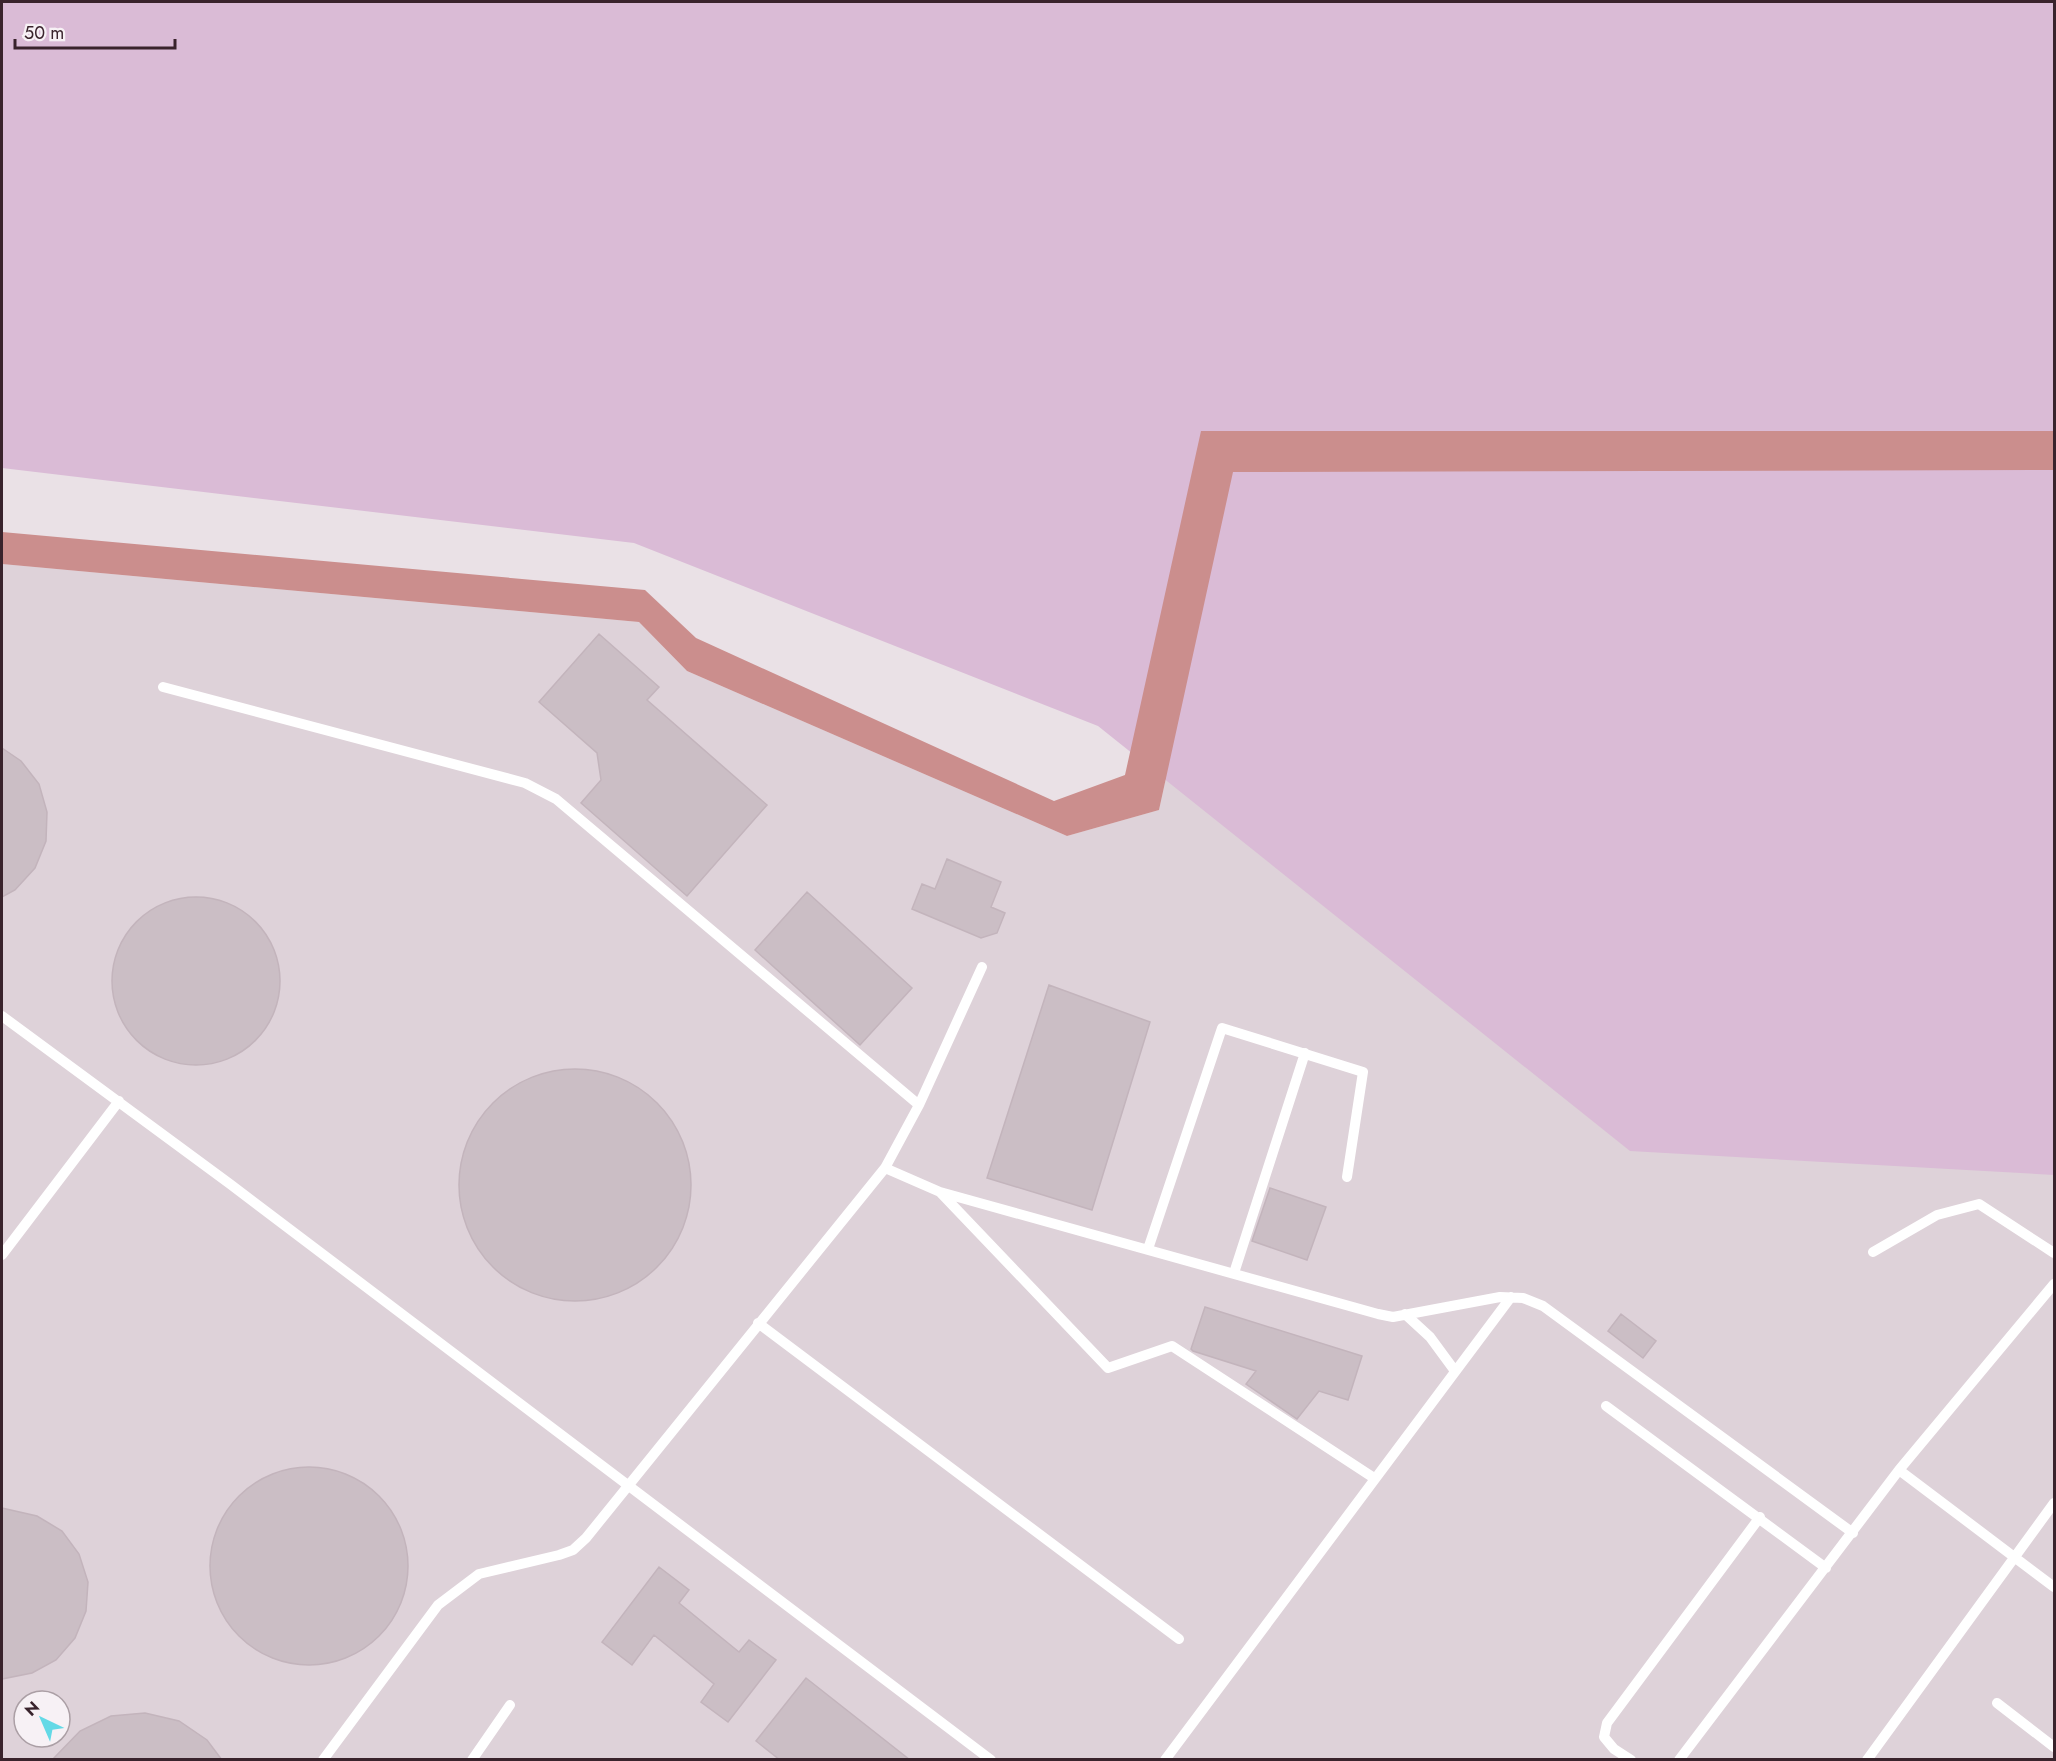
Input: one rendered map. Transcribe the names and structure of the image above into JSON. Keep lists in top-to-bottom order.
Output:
{
  "scale_bar": "50 m",
  "north": "top left"
}
